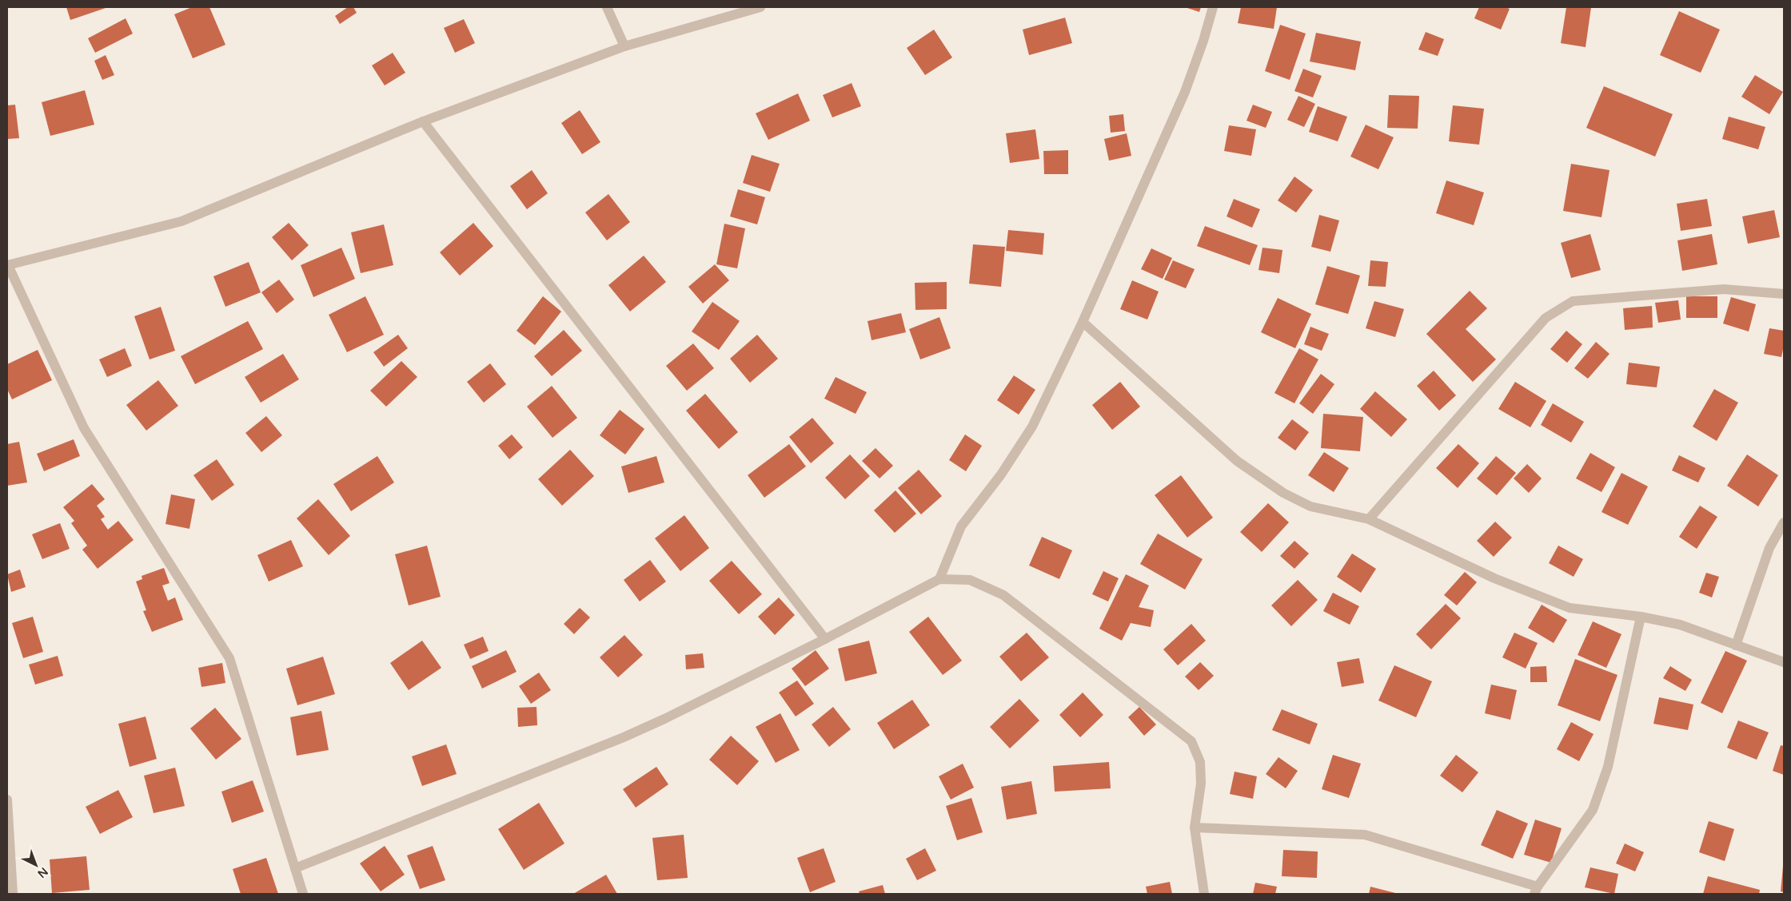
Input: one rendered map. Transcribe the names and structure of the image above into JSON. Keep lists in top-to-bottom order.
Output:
{
  "north": "bottom right"
}
